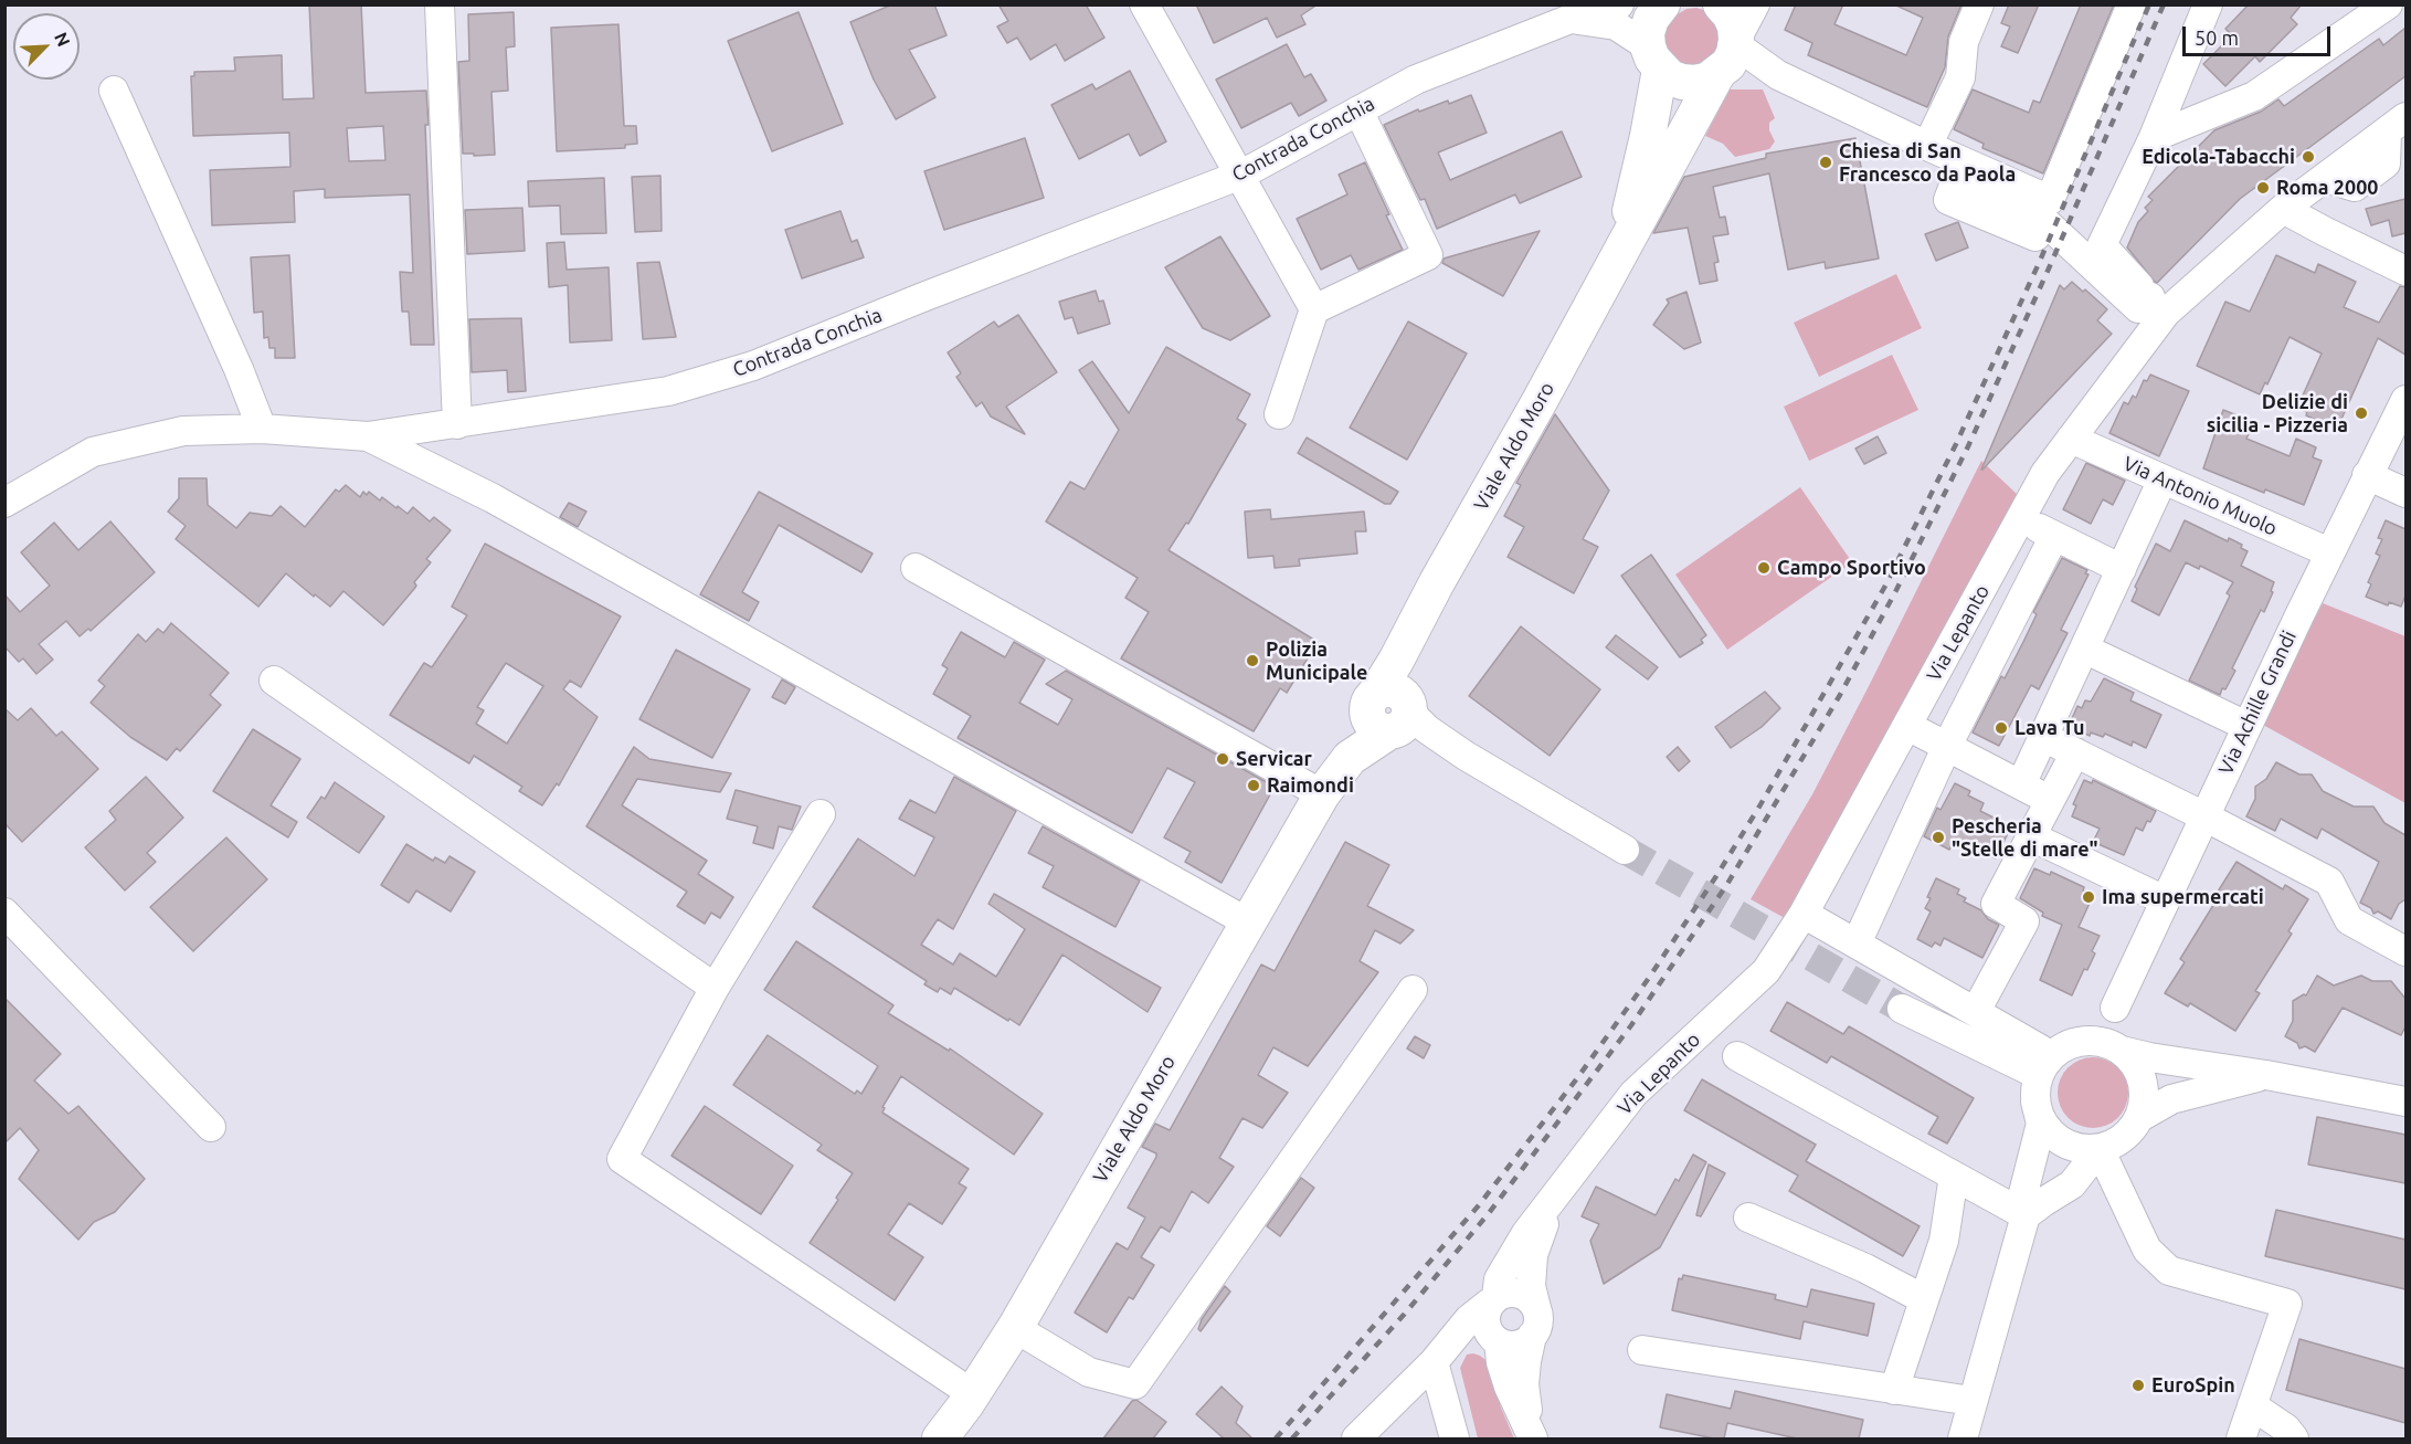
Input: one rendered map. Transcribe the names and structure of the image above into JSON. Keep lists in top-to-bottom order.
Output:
{
  "streets": {
    "main road": ["Viale Aldo Moro"],
    "street": [
      "Contrada Conchia",
      "Via Antonio Muolo",
      "Via Lepanto",
      "Via Achille Grandi"
    ]
  },
  "crossings": [
    ["Contrada Conchia", "Viale Aldo Moro"],
    ["Via Antonio Muolo", "Via Lepanto"],
    ["Via Antonio Muolo", "Via Achille Grandi"]
  ],
  "places": [
    "Edicola-Tabacchi",
    "Chiesa di San Francesco da Paola",
    "Roma 2000",
    "Delizie di sicilia - Pizzeria",
    "Campo Sportivo",
    "Polizia Municipale",
    "Lava Tu",
    "Servicar",
    "Raimondi",
    "Pescheria \"Stelle di mare\"",
    "Ima supermercati",
    "EuroSpin"
  ],
  "scale_bar": "50 m",
  "north": "top right"
}
